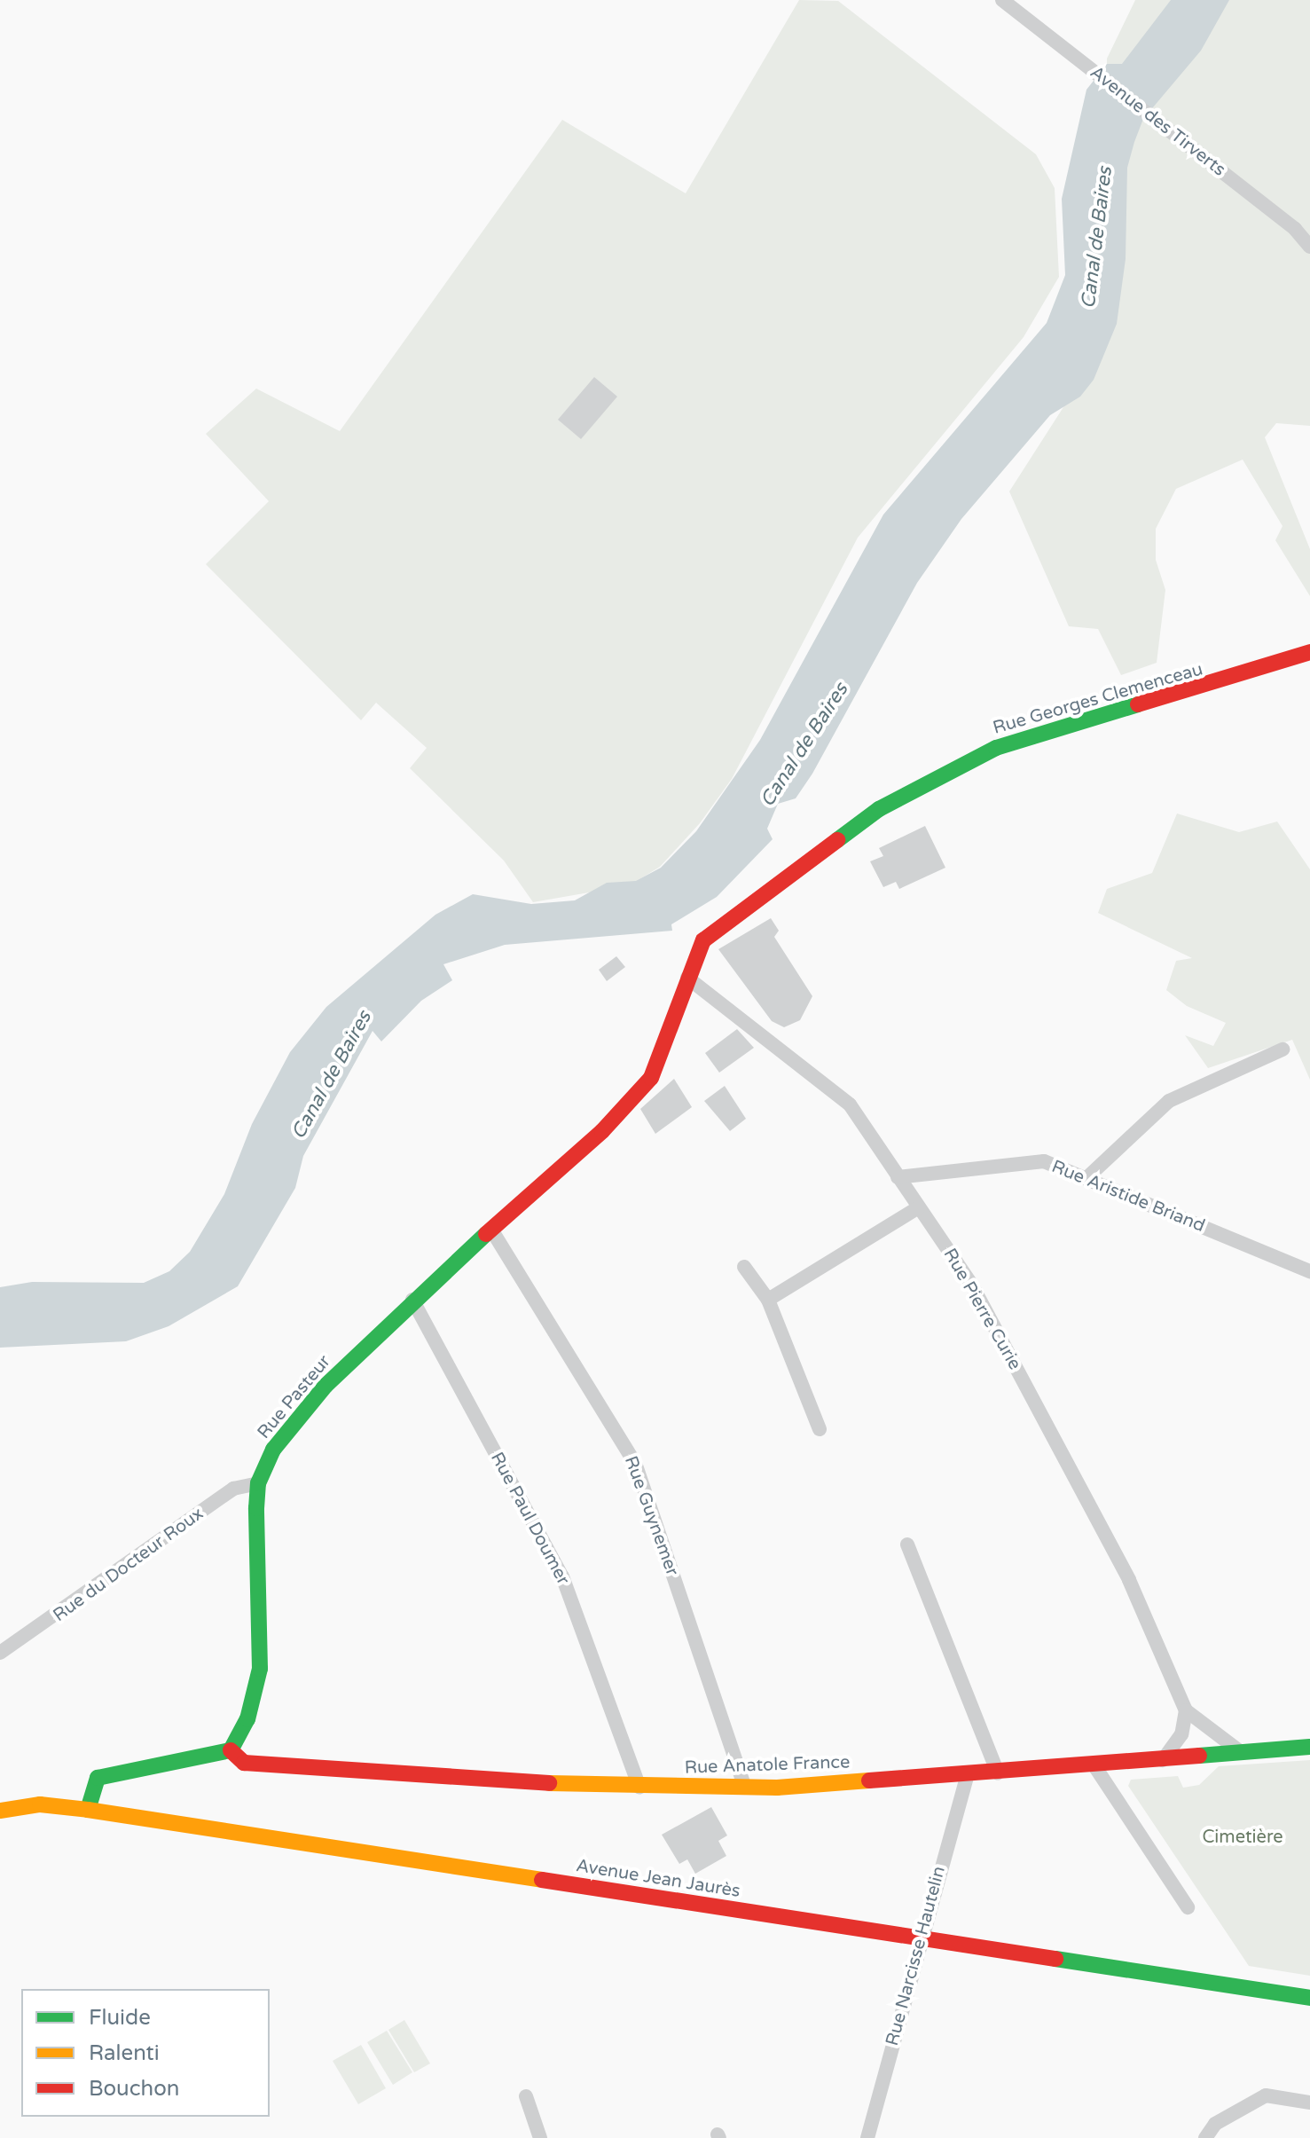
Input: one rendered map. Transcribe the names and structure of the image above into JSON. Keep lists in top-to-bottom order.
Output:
{
  "streets": {
    "main road": [
      "Rue Georges Clemenceau",
      "Rue Pasteur",
      "Rue Anatole France",
      "Avenue Jean Jaurès"
    ],
    "street": [
      "Avenue des Tirverts",
      "Rue Aristide Briand",
      "Rue Pierre Curie",
      "Rue Guynemer",
      "Rue Paul Doumer",
      "Rue du Docteur Roux",
      "Rue Narcisse Hautelin"
    ]
  },
  "crossings": [
    ["Rue Georges Clemenceau", "Rue Pasteur"],
    ["Rue Aristide Briand", "Rue Pierre Curie"],
    ["Rue Pierre Curie", "Rue Pasteur"],
    ["Rue Pierre Curie", "Rue Anatole France"],
    ["Rue Pasteur", "Rue Guynemer"],
    ["Rue Pasteur", "Rue Paul Doumer"],
    ["Rue Pasteur", "Rue du Docteur Roux"],
    ["Rue Pasteur", "Rue Anatole France"],
    ["Rue Guynemer", "Rue Anatole France"],
    ["Rue Paul Doumer", "Rue Anatole France"],
    ["Rue Anatole France", "Rue Narcisse Hautelin"],
    ["Avenue Jean Jaurès", "Rue Narcisse Hautelin"]
  ],
  "water": ["Canal de Baires"],
  "parks": ["Cimetière"],
  "legend": ["Fluide", "Ralenti", "Bouchon"]
}
